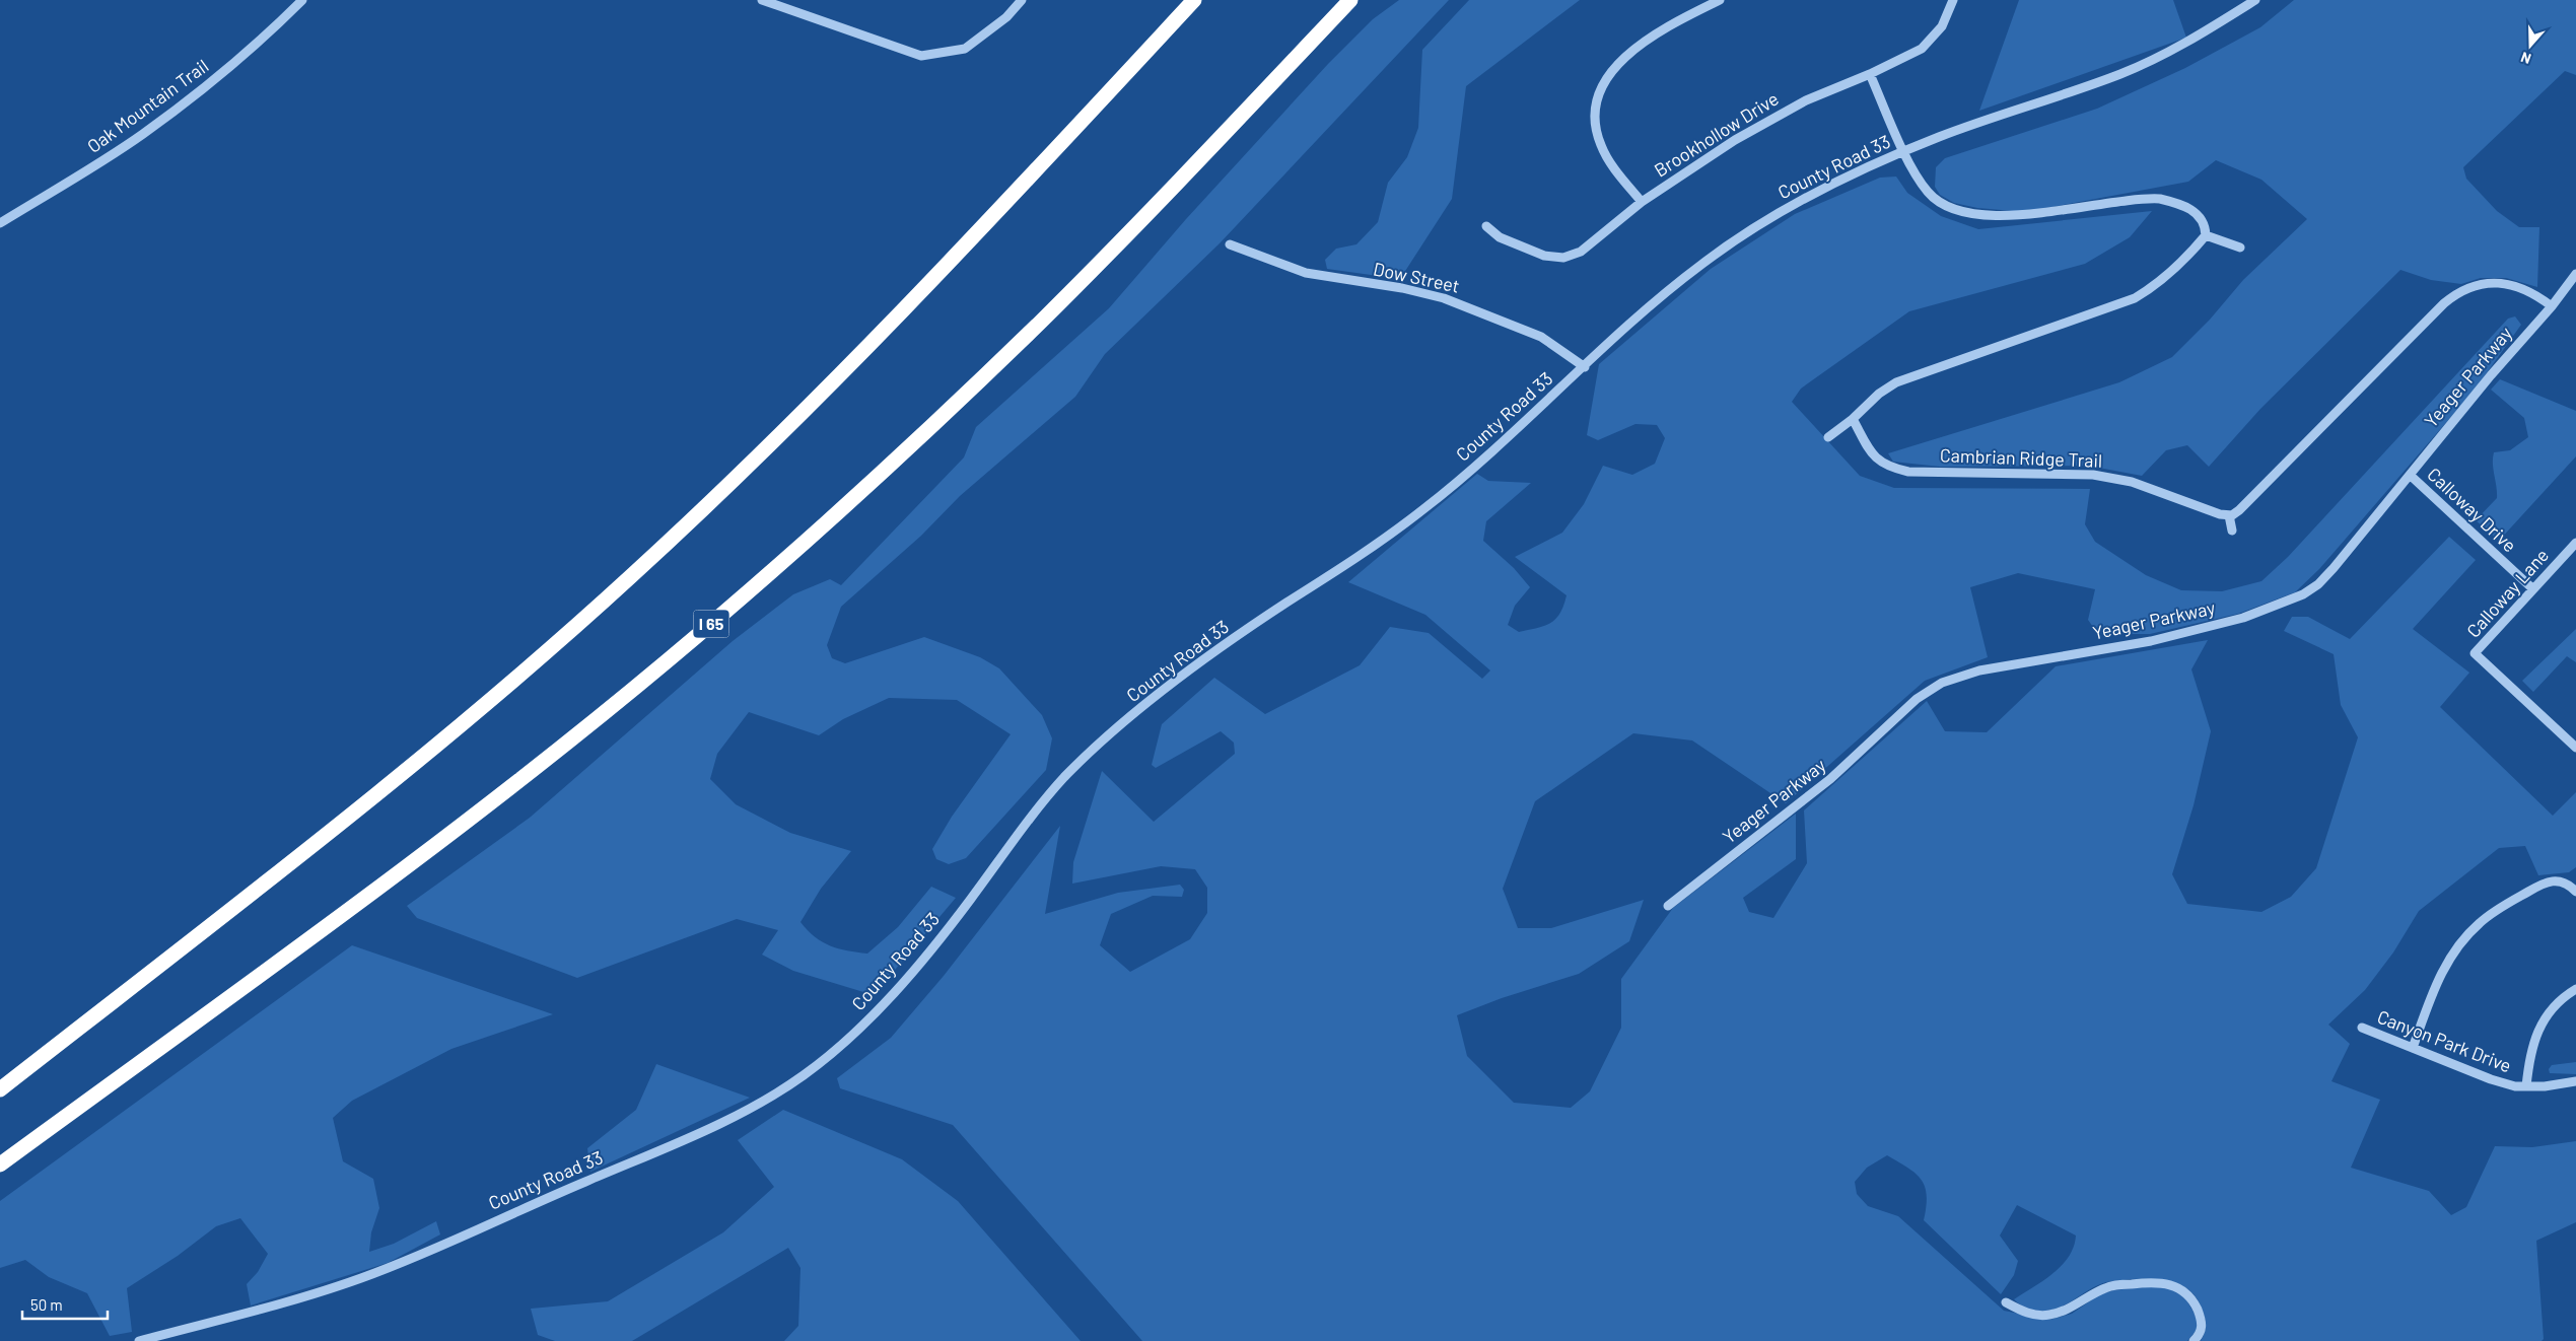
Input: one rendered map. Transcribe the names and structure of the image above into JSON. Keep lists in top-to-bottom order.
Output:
{
  "streets": {
    "highway": ["I 65"],
    "street": [
      "Oak Mountain Trail",
      "Brookhollow Drive",
      "County Road 33",
      "Dow Street",
      "Yeager Parkway",
      "Cambrian Ridge Trail",
      "Calloway Drive",
      "Calloway Lane",
      "Canyon Park Drive"
    ]
  },
  "crossings": [
    ["County Road 33", "Dow Street"],
    ["Yeager Parkway", "Calloway Drive"],
    ["Calloway Drive", "Calloway Lane"]
  ],
  "scale_bar": "50 m",
  "north": "bottom"
}
